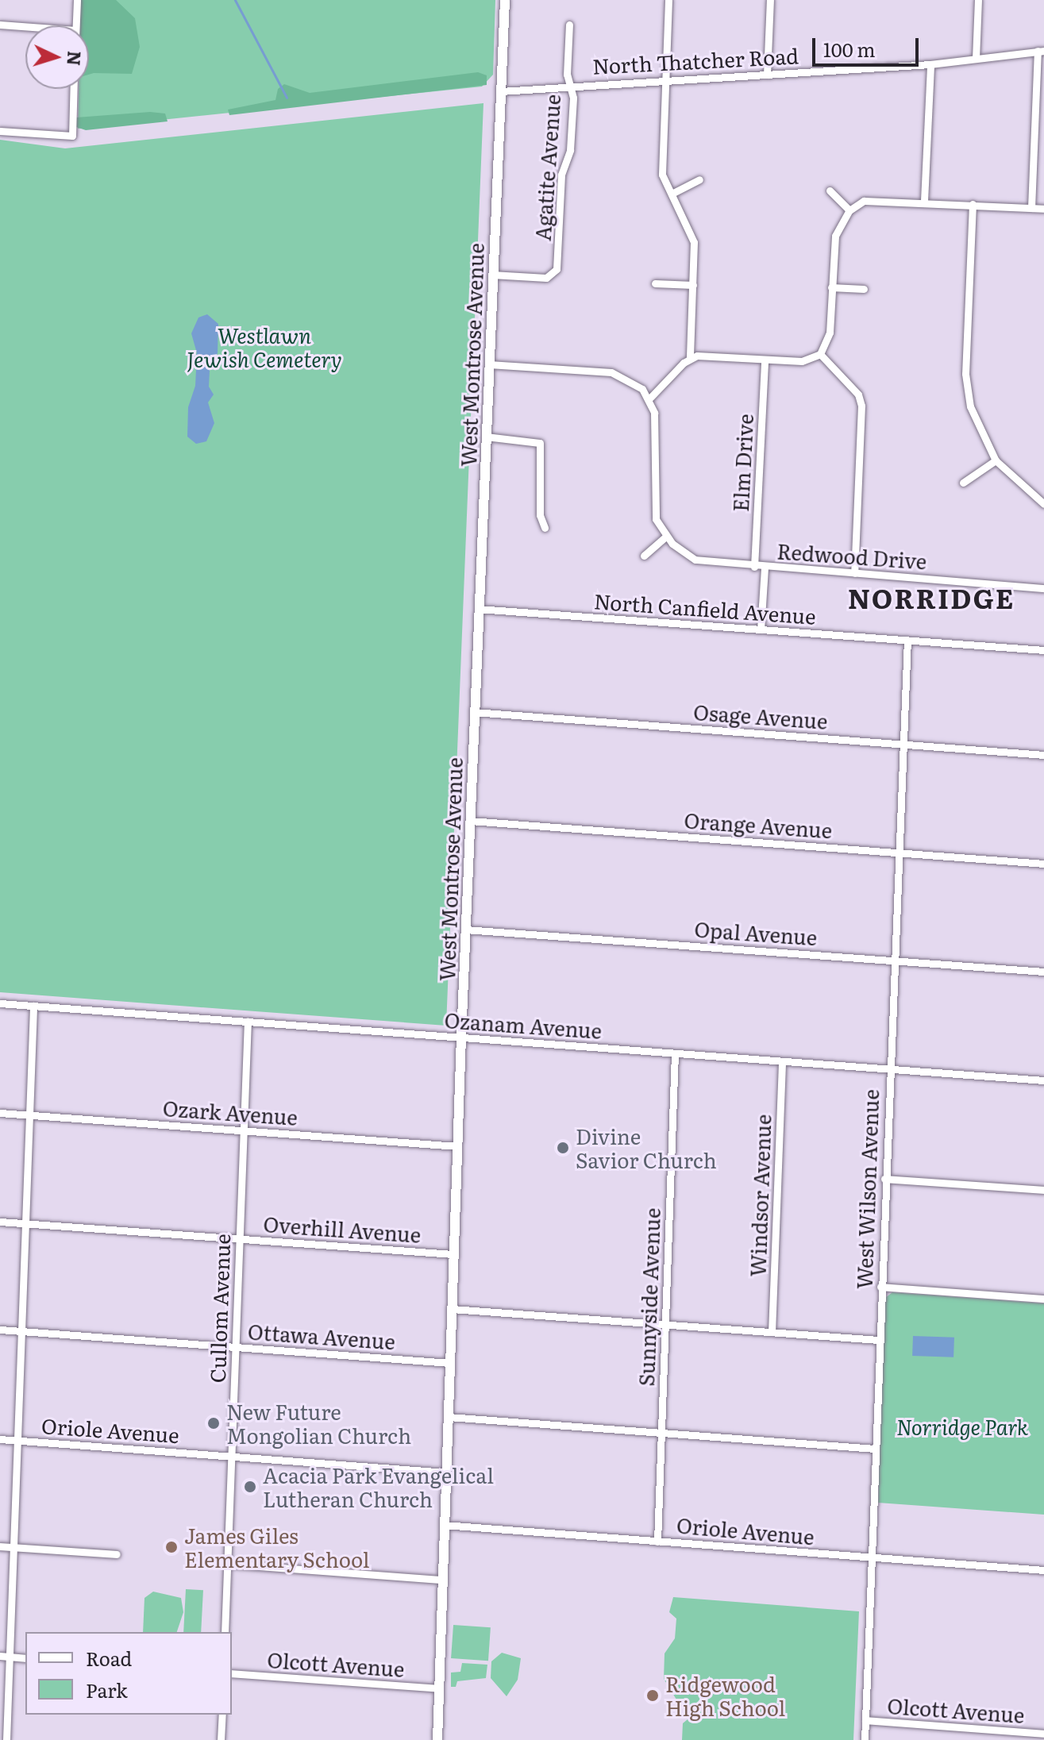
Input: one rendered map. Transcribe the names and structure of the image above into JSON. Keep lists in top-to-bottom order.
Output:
{
  "streets": {
    "street": [
      "North Thatcher Road",
      "Agatite Avenue",
      "West Montrose Avenue",
      "Elm Drive",
      "Redwood Drive",
      "North Canfield Avenue",
      "Osage Avenue",
      "Orange Avenue",
      "Opal Avenue",
      "Ozanam Avenue",
      "Ozark Avenue",
      "West Wilson Avenue",
      "Windsor Avenue",
      "Overhill Avenue",
      "Sunnyside Avenue",
      "Cullom Avenue",
      "Ottawa Avenue",
      "Oriole Avenue",
      "Olcott Avenue"
    ]
  },
  "crossings": [
    ["North Thatcher Road", "Agatite Avenue"],
    ["North Thatcher Road", "West Montrose Avenue"],
    ["Agatite Avenue", "West Montrose Avenue"],
    ["West Montrose Avenue", "North Canfield Avenue"],
    ["West Montrose Avenue", "Osage Avenue"],
    ["West Montrose Avenue", "Orange Avenue"],
    ["West Montrose Avenue", "Opal Avenue"],
    ["West Montrose Avenue", "Ozanam Avenue"],
    ["West Montrose Avenue", "Ozark Avenue"],
    ["West Montrose Avenue", "Overhill Avenue"],
    ["West Montrose Avenue", "Ottawa Avenue"],
    ["West Montrose Avenue", "Oriole Avenue"],
    ["West Montrose Avenue", "Olcott Avenue"],
    ["Elm Drive", "Redwood Drive"],
    ["North Canfield Avenue", "West Wilson Avenue"],
    ["Osage Avenue", "West Wilson Avenue"],
    ["Orange Avenue", "West Wilson Avenue"],
    ["Opal Avenue", "West Wilson Avenue"],
    ["Ozanam Avenue", "West Wilson Avenue"],
    ["Ozanam Avenue", "Windsor Avenue"],
    ["Ozanam Avenue", "Sunnyside Avenue"],
    ["Ozanam Avenue", "Cullom Avenue"],
    ["Ozark Avenue", "Cullom Avenue"],
    ["West Wilson Avenue", "Oriole Avenue"],
    ["West Wilson Avenue", "Olcott Avenue"],
    ["Overhill Avenue", "Cullom Avenue"],
    ["Sunnyside Avenue", "Oriole Avenue"],
    ["Cullom Avenue", "Ottawa Avenue"],
    ["Cullom Avenue", "Oriole Avenue"]
  ],
  "districts": ["NORRIDGE"],
  "parks": ["Westlawn Jewish Cemetery", "Norridge Park"],
  "places": [
    "Divine Savior Church",
    "New Future Mongolian Church",
    "Acacia Park Evangelical Lutheran Church",
    "James Giles Elementary School",
    "Ridgewood High School"
  ],
  "legend": ["Road", "Park"],
  "scale_bar": "100 m",
  "north": "right"
}
